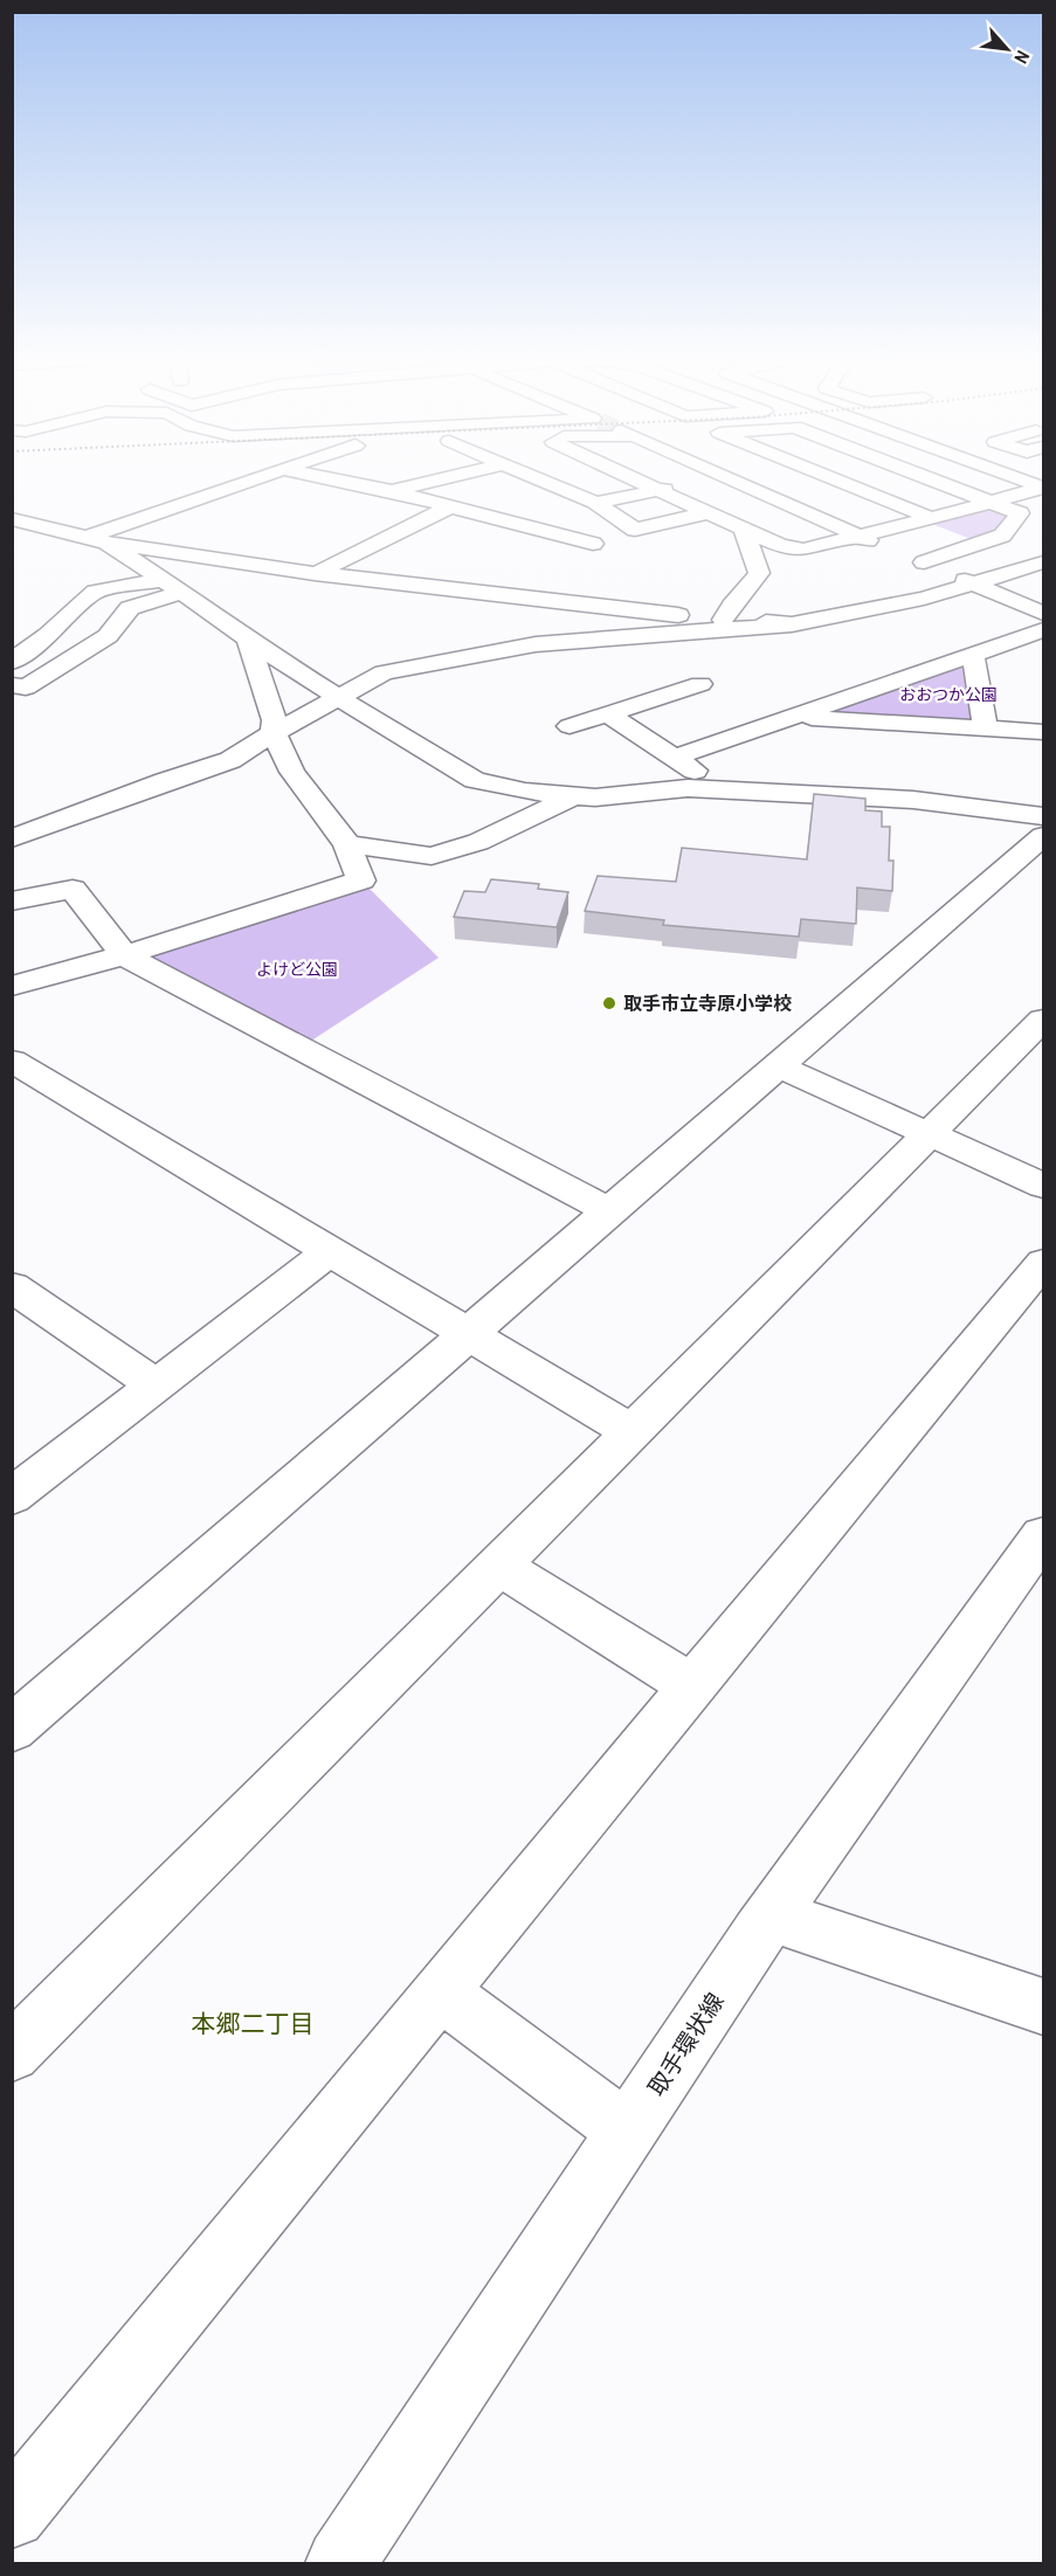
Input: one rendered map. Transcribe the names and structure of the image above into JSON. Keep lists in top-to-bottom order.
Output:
{
  "streets": {
    "street": ["取手環状線"]
  },
  "districts": ["本郷二丁目"],
  "parks": ["おおつか公園", "よけど公園"],
  "places": ["取手市立寺原小学校"],
  "north": "bottom right"
}
